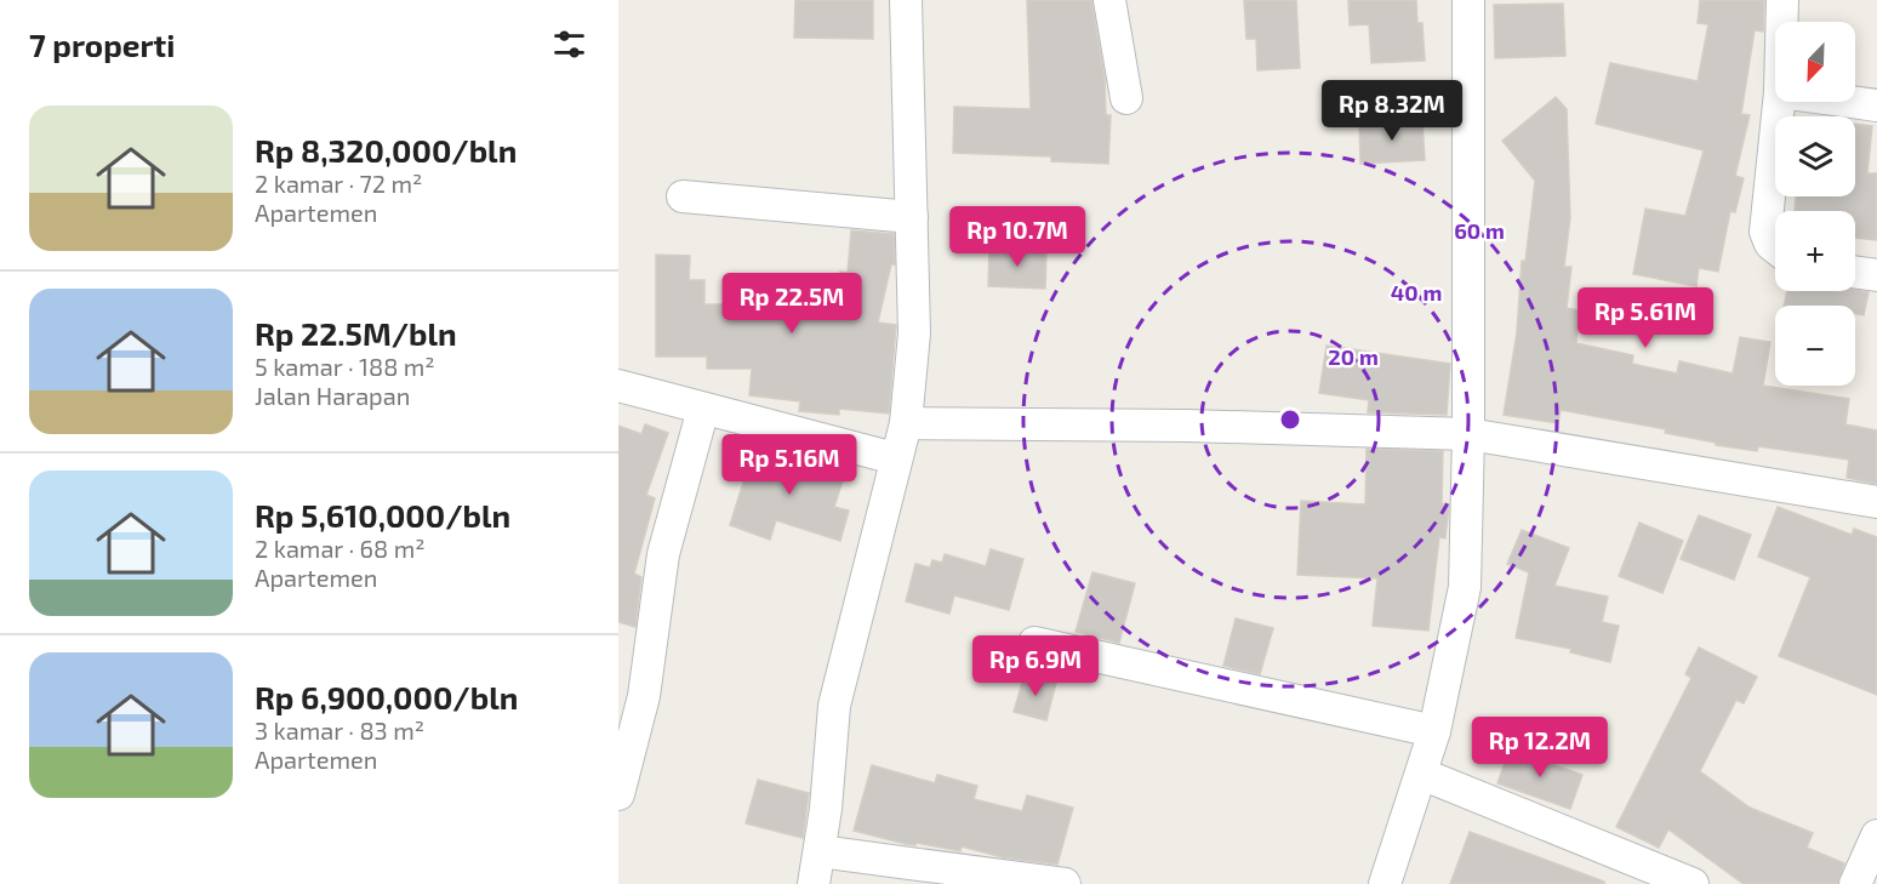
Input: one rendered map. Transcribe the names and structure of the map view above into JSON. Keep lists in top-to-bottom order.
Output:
{
  "north": "bottom left",
  "page": {
    "heading": "7 properti",
    "map_buttons": ["+", "−"],
    "price": [
      "Rp 8.32M",
      "Rp 10.7M",
      "Rp 22.5M",
      "Rp 5.61M",
      "Rp 5.16M",
      "Rp 6.9M",
      "Rp 12.2M"
    ],
    "list": [
      {
        "name": "Rp 8,320,000/bln",
        "note": "2 kamar · 72 m² · Apartemen"
      },
      {
        "name": "Rp 22.5M/bln",
        "note": "5 kamar · 188 m² · Jalan Harapan"
      },
      {
        "name": "Rp 5,610,000/bln",
        "note": "2 kamar · 68 m² · Apartemen"
      },
      {
        "name": "Rp 6,900,000/bln",
        "note": "3 kamar · 83 m² · Apartemen"
      }
    ]
  },
  "rings": ["60 m", "40 m", "20 m"]
}
